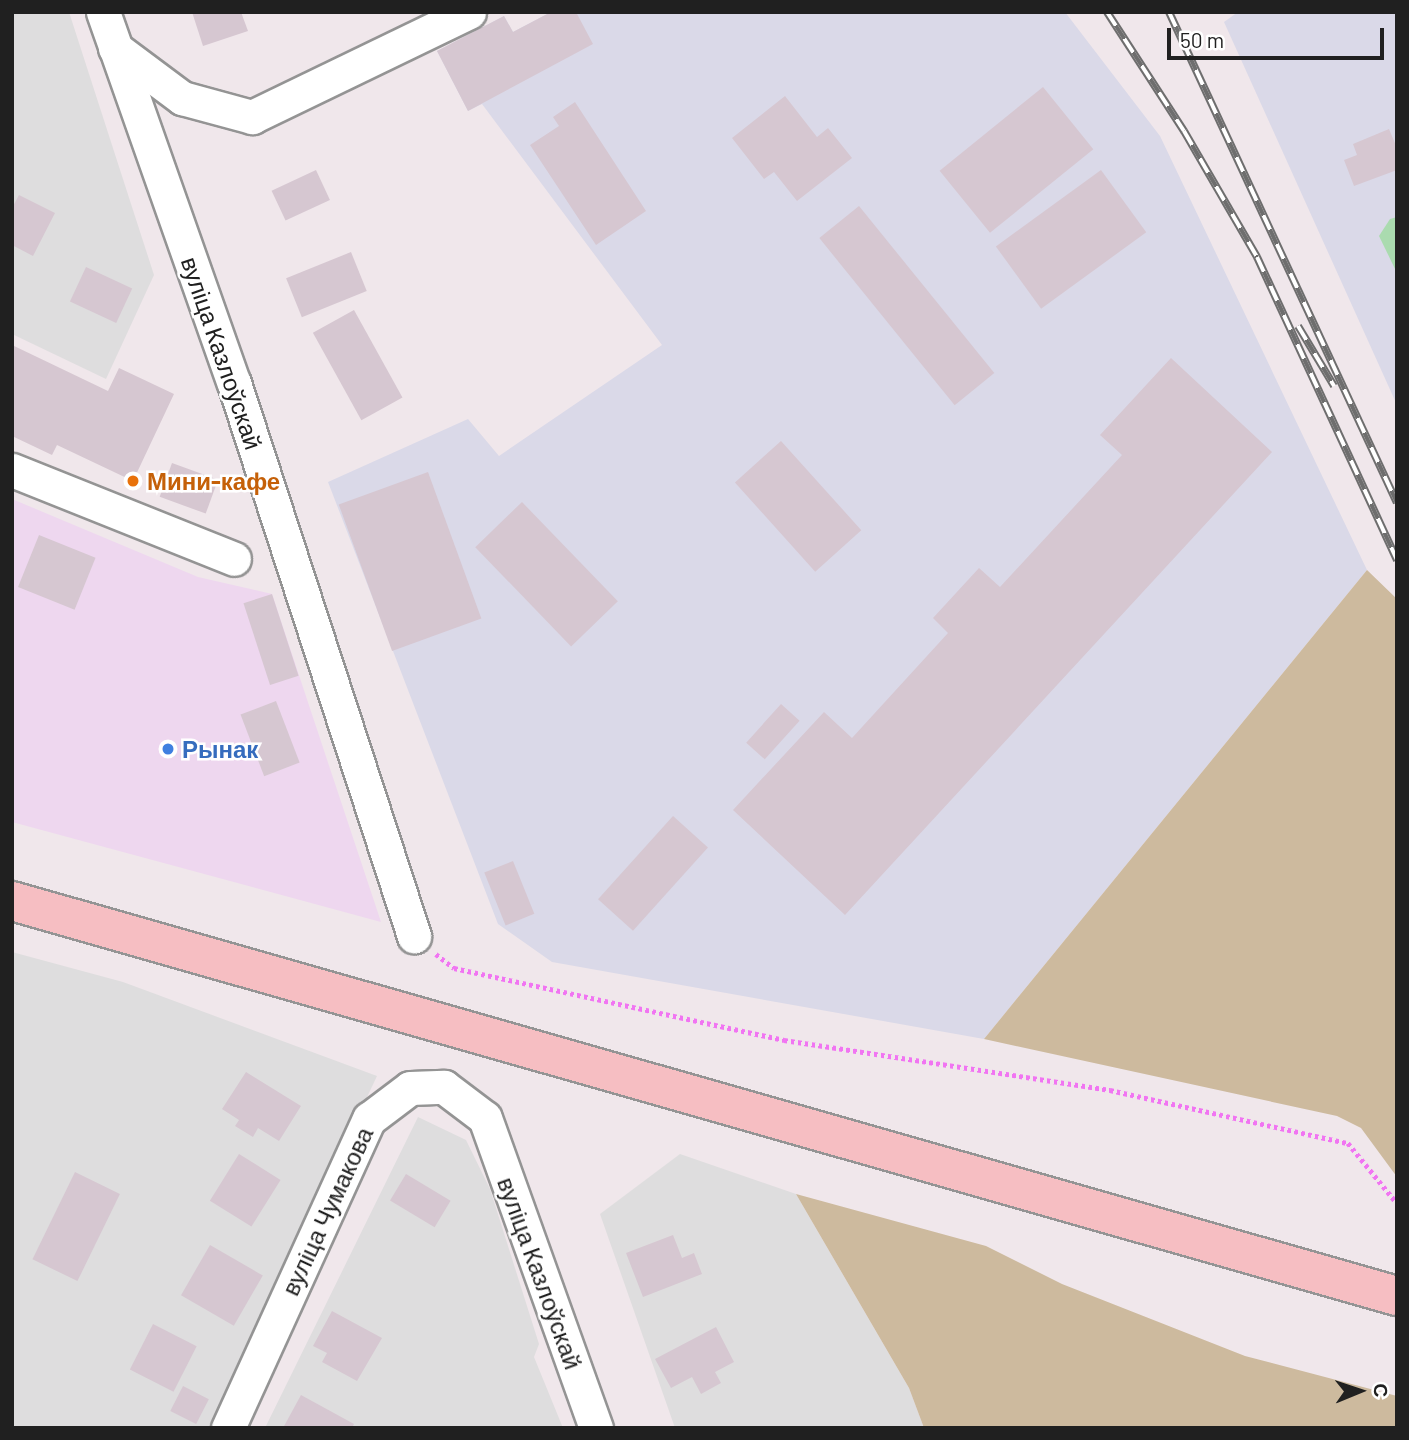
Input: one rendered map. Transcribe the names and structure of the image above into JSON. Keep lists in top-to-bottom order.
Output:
{
  "streets": {
    "street": ["вуліца Казлоўскай", "вуліца Чумакова"]
  },
  "crossings": [
    ["вуліца Казлоўскай", "вуліца Чумакова"]
  ],
  "places": ["Мини-кафе", "Рынак"],
  "scale_bar": "50 m",
  "north": "right"
}
